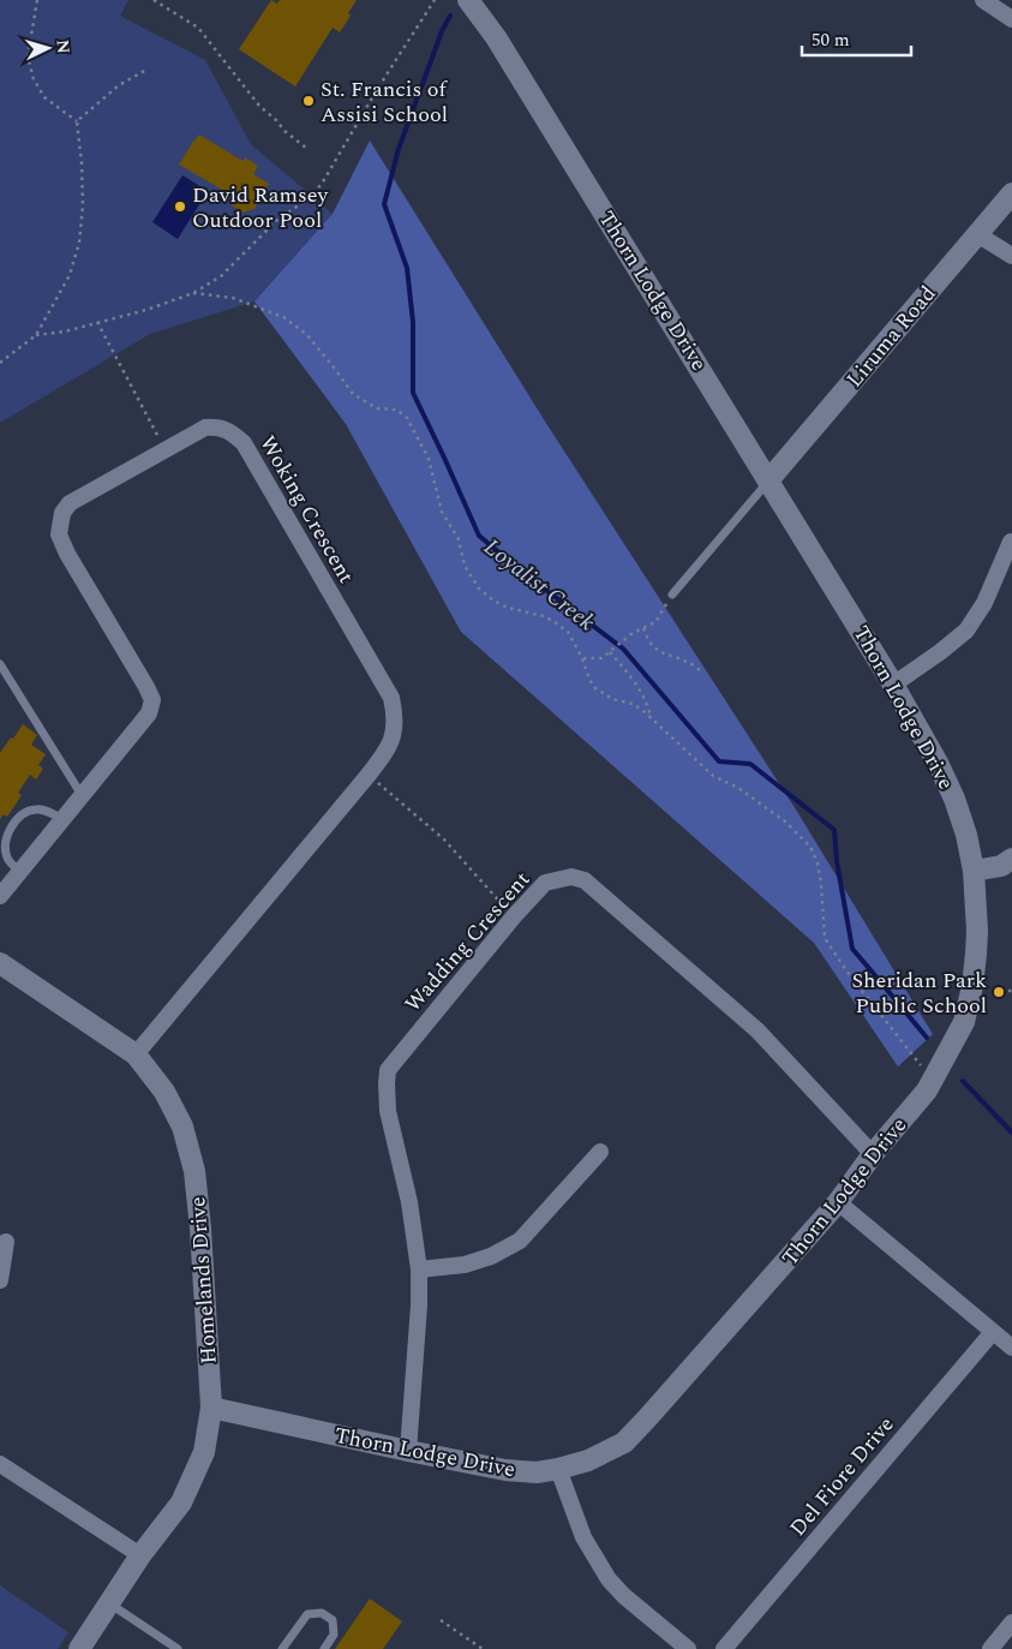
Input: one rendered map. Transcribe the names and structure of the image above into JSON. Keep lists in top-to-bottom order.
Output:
{
  "streets": {
    "street": [
      "Thorn Lodge Drive",
      "Liruma Road",
      "Woking Crescent",
      "Wadding Crescent",
      "Homelands Drive",
      "Del Fiore Drive"
    ]
  },
  "crossings": [
    ["Thorn Lodge Drive", "Liruma Road"],
    ["Thorn Lodge Drive", "Wadding Crescent"],
    ["Thorn Lodge Drive", "Homelands Drive"],
    ["Woking Crescent", "Homelands Drive"]
  ],
  "water": ["Loyalist Creek"],
  "places": ["St. Francis of Assisi School", "David Ramsey Outdoor Pool", "Sheridan Park Public School"],
  "scale_bar": "50 m",
  "north": "right"
}
